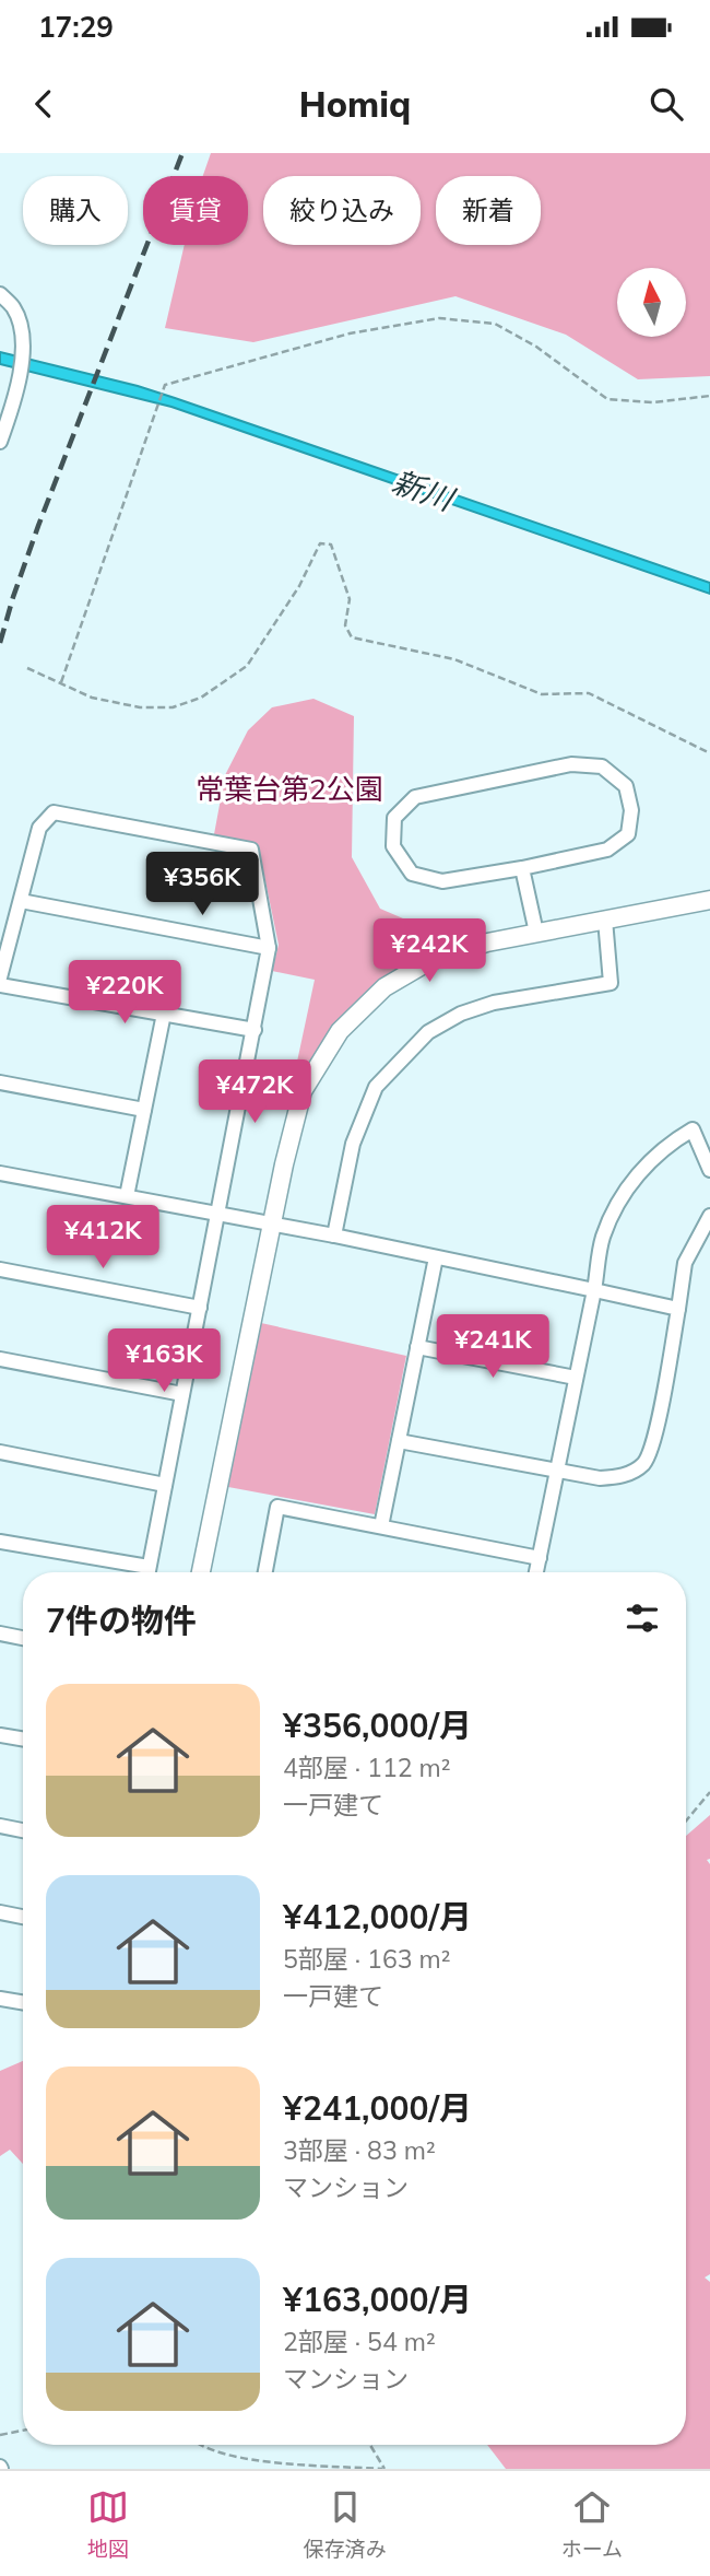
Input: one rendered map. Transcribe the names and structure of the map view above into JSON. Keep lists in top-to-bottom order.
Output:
{
  "water": ["新川"],
  "parks": ["常葉台第2公園"],
  "north": "top",
  "page": {
    "status": "17:29",
    "header": "Homiq",
    "chip": [
      "購入",
      "賃貸",
      "絞り込み",
      "新着"
    ],
    "price": [
      "¥356K",
      "¥242K",
      "¥220K",
      "¥472K",
      "¥412K",
      "¥241K",
      "¥163K"
    ],
    "heading": "7件の物件",
    "list": [
      {
        "name": "¥356,000/月",
        "note": "4部屋 · 112 m² · 一戸建て"
      },
      {
        "name": "¥412,000/月",
        "note": "5部屋 · 163 m² · 一戸建て"
      },
      {
        "name": "¥241,000/月",
        "note": "3部屋 · 83 m² · マンション"
      },
      {
        "name": "¥163,000/月",
        "note": "2部屋 · 54 m² · マンション"
      }
    ],
    "tabs": ["地図", "保存済み", "ホーム"]
  }
}
